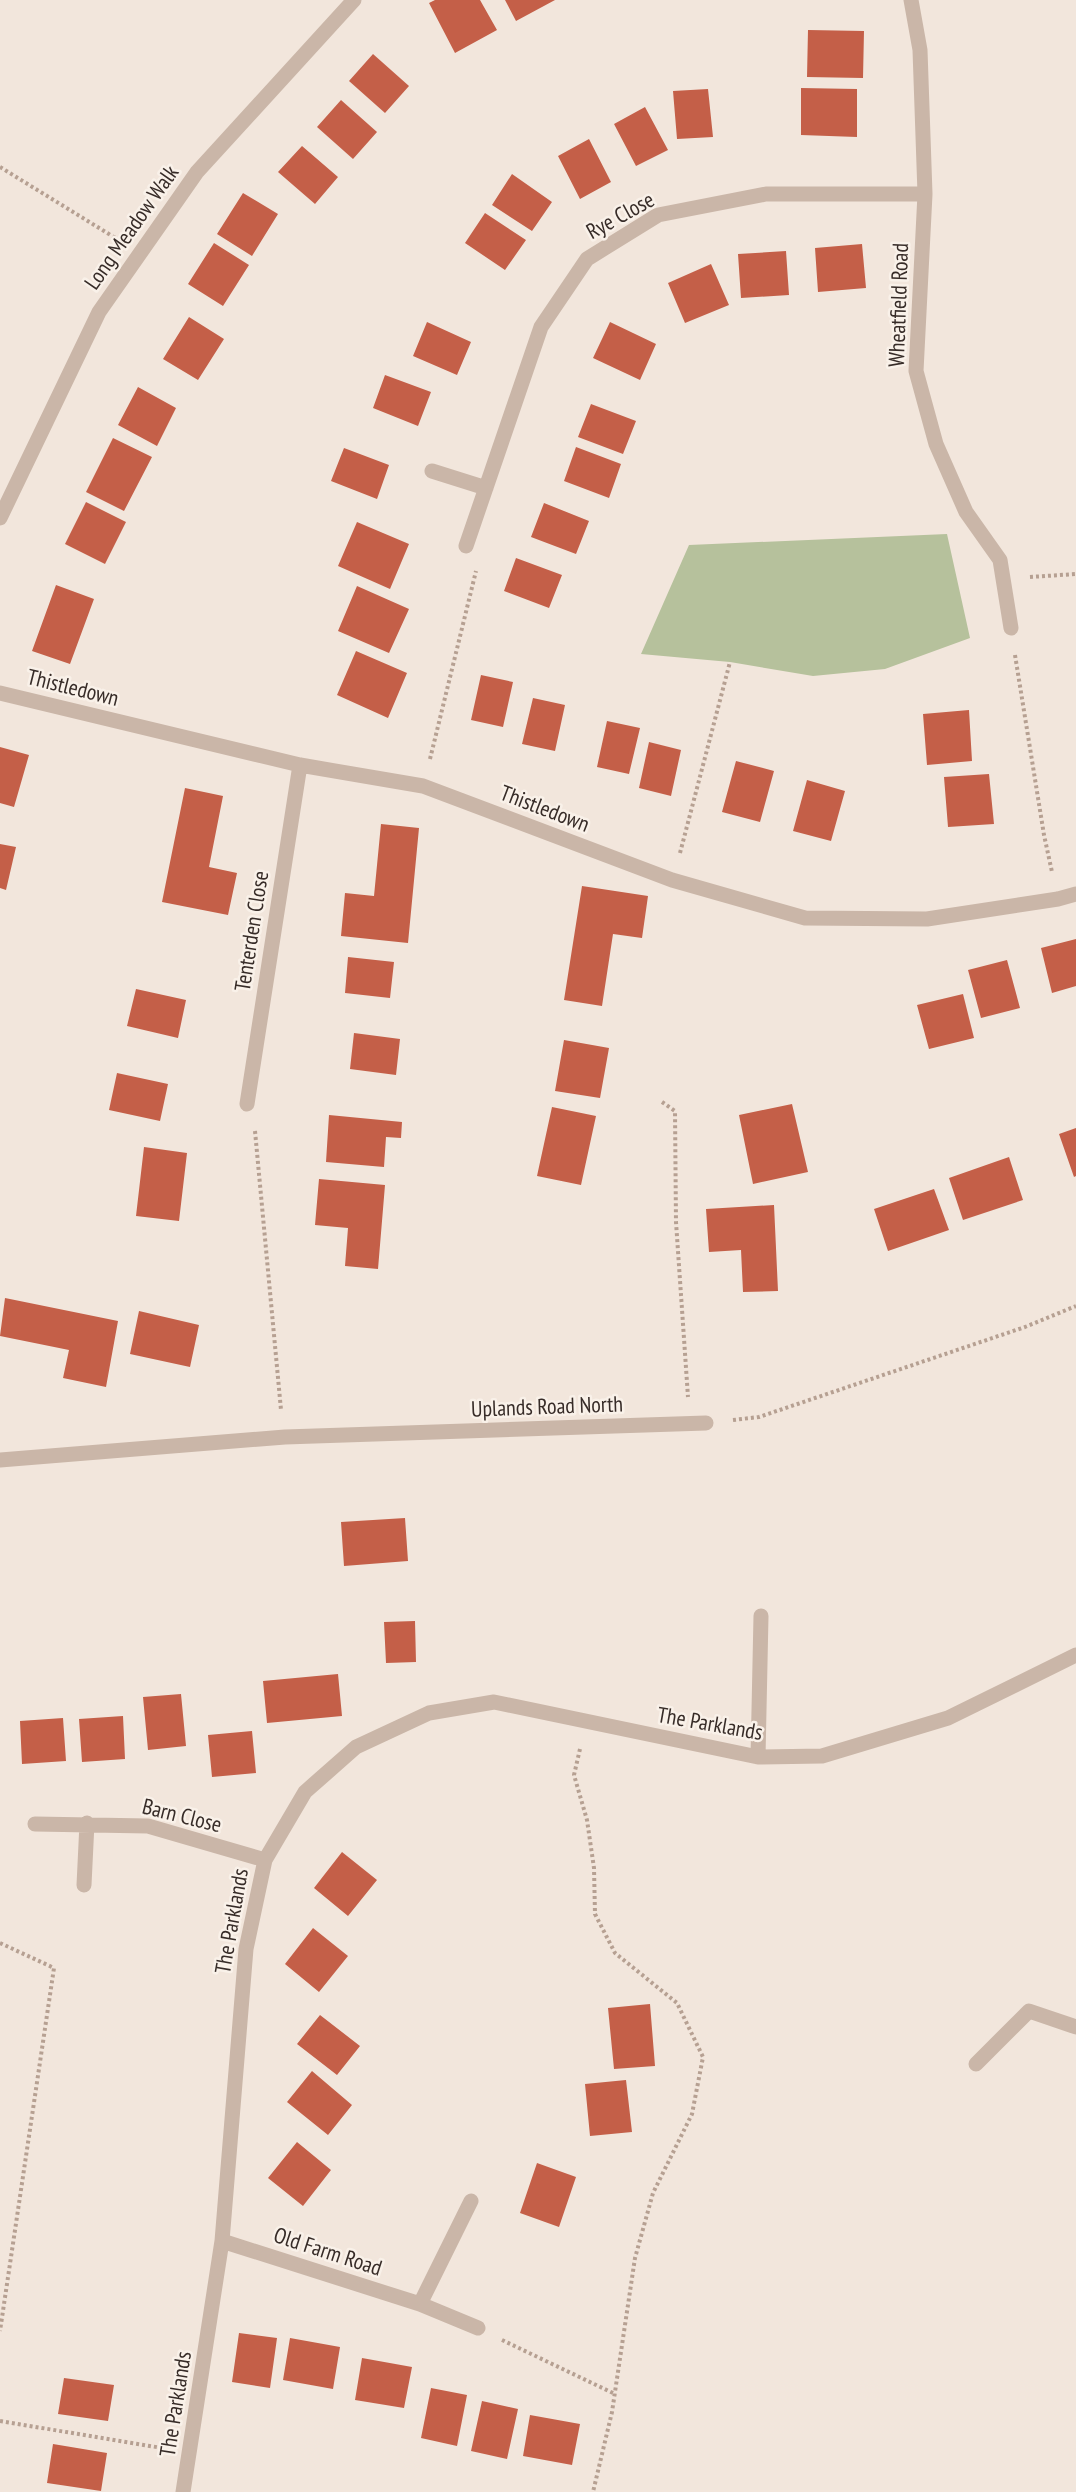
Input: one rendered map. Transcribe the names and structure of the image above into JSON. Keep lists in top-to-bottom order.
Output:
{
  "streets": {
    "street": [
      "Rye Close",
      "Long Meadow Walk",
      "Wheatfield Road",
      "Thistledown",
      "Tenterden Close",
      "Uplands Road North",
      "The Parklands",
      "Barn Close",
      "Old Farm Road"
    ]
  },
  "crossings": [
    ["Rye Close", "Wheatfield Road"],
    ["Thistledown", "Tenterden Close"],
    ["The Parklands", "Barn Close"],
    ["The Parklands", "Old Farm Road"]
  ]
}
